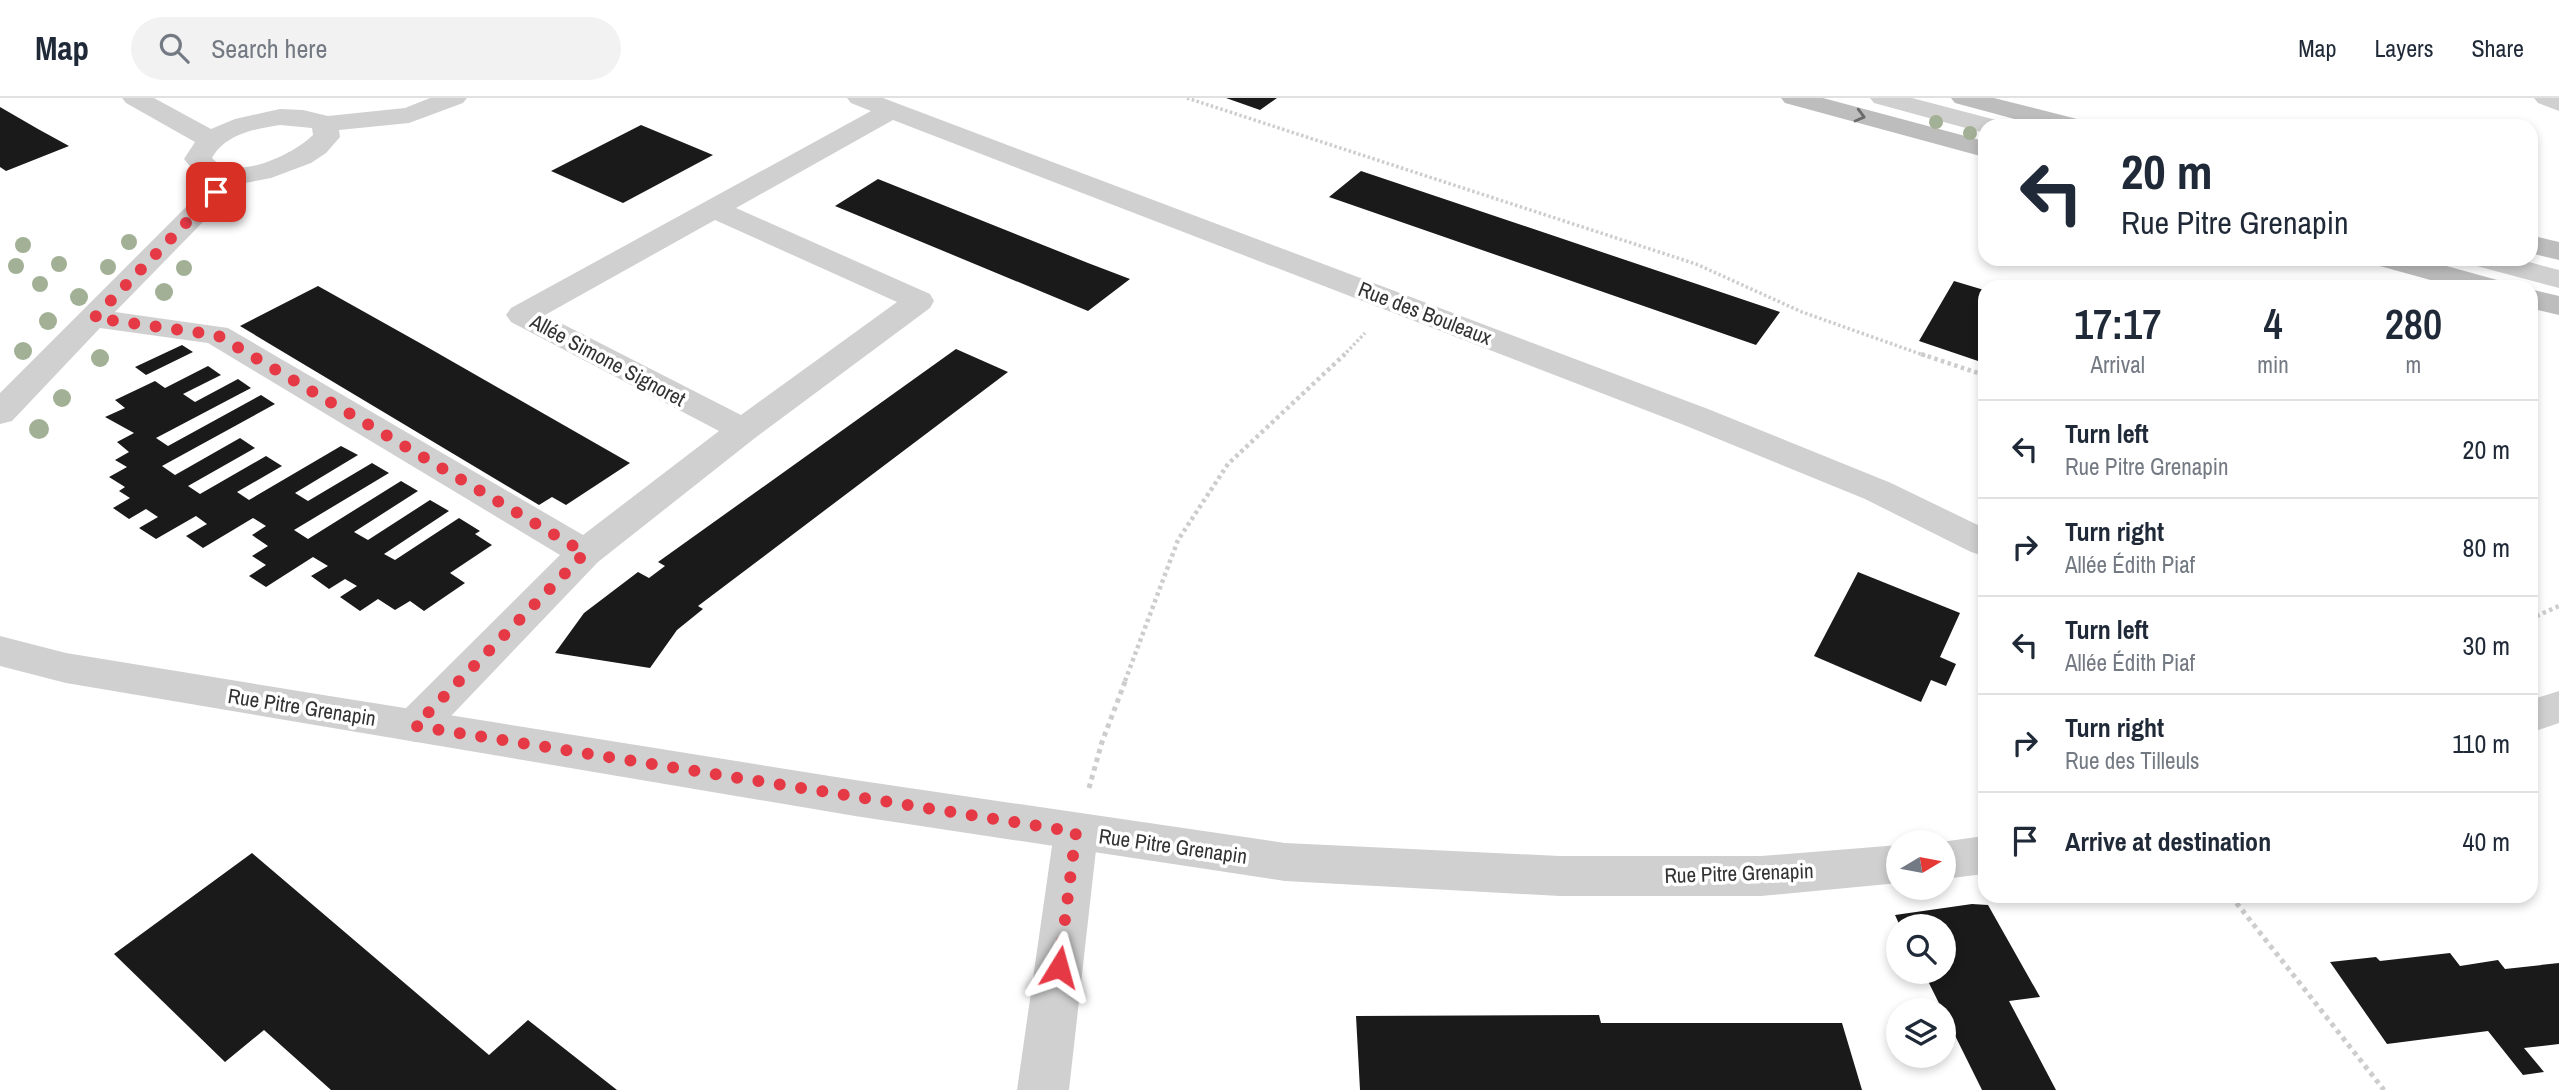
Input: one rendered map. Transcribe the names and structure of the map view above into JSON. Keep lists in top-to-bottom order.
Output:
{
  "streets": {
    "street": ["Rue des Bouleaux", "Allée Simone Signoret", "Rue Pitre Grenapin"]
  },
  "crossings": [
    ["Rue des Bouleaux", "Allée Simone Signoret"]
  ],
  "north": "right",
  "page": {
    "header": "Map",
    "search": "Search here",
    "nav": ["Map", "Layers", "Share"],
    "turn": ["20 m", "Rue Pitre Grenapin"],
    "eta": [
      "17:17",
      "Arrival",
      "4",
      "min",
      "280",
      "m"
    ],
    "list": [
      {
        "name": "Turn left",
        "note": "Rue Pitre Grenapin",
        "value": "20 m"
      },
      {
        "name": "Turn right",
        "note": "Allée Édith Piaf",
        "value": "80 m"
      },
      {
        "name": "Turn left",
        "note": "Allée Édith Piaf",
        "value": "30 m"
      },
      {
        "name": "Turn right",
        "note": "Rue des Tilleuls",
        "value": "110 m"
      },
      {
        "name": "Arrive at destination",
        "value": "40 m"
      }
    ]
  }
}
